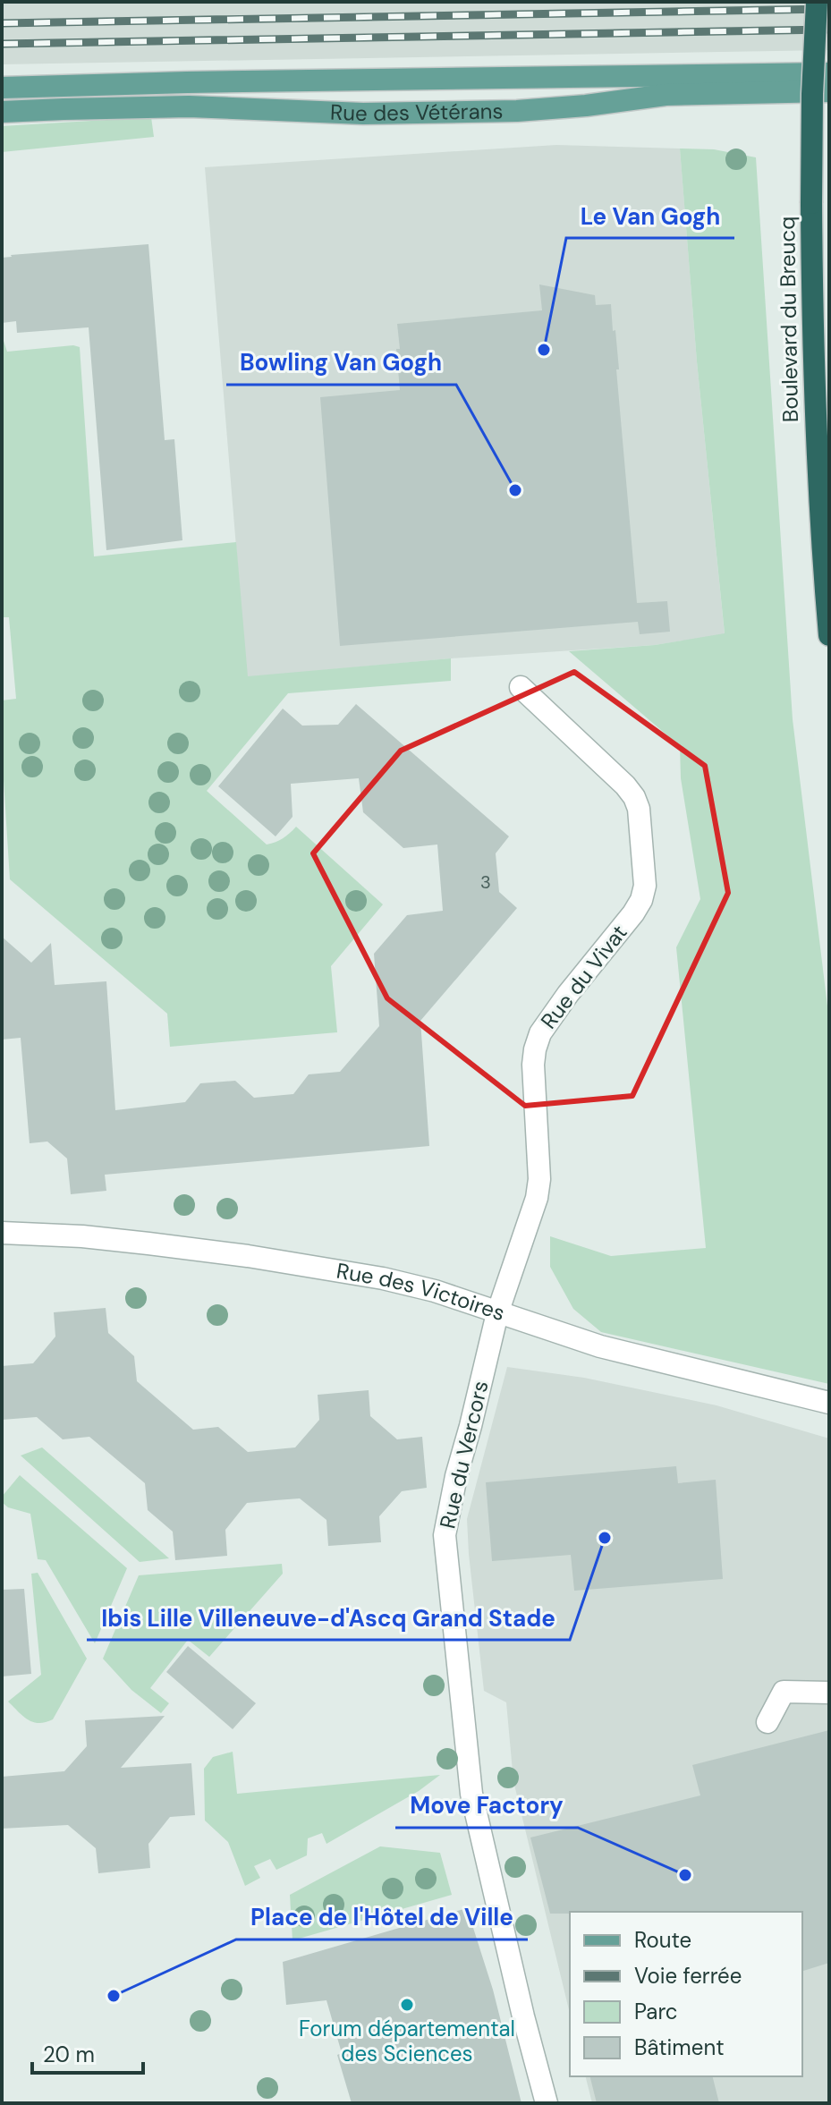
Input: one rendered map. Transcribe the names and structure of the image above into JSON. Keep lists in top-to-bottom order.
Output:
{
  "streets": {
    "highway": ["Boulevard du Breucq"],
    "main road": ["Rue des Vétérans"],
    "street": ["Rue du Vivat", "Rue des Victoires", "Rue du Vercors"]
  },
  "crossings": [
    ["Rue du Vivat", "Rue des Victoires"],
    ["Rue du Vivat", "Rue du Vercors"],
    ["Rue des Victoires", "Rue du Vercors"]
  ],
  "places": [
    "Le Van Gogh",
    "Bowling Van Gogh",
    "Ibis Lille Villeneuve-d'Ascq Grand Stade",
    "Move Factory",
    "Place de l'Hôtel de Ville",
    "Forum départemental des Sciences"
  ],
  "house_numbers": ["3"],
  "legend": [
    "Route",
    "Voie ferrée",
    "Parc",
    "Bâtiment"
  ],
  "scale_bar": "20 m"
}
